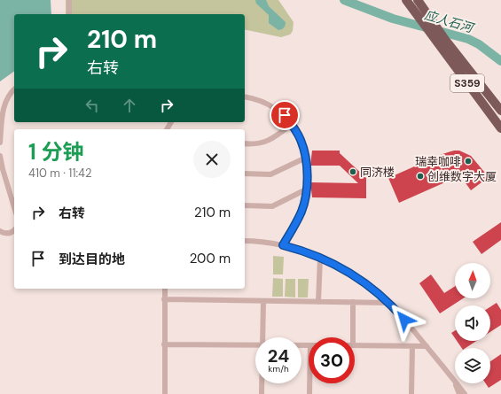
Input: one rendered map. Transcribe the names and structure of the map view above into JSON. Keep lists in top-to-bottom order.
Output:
{
  "streets": {
    "main road": ["S359"]
  },
  "water": ["应人石河"],
  "places": ["瑞幸咖啡", "同济楼", "创维数字大厦"],
  "north": "top",
  "page": {
    "turn": ["210 m", "右转"],
    "heading": ["1 分钟", "410 m · 11:42"],
    "list": [
      {
        "name": "右转",
        "value": "210 m"
      },
      {
        "name": "到达目的地",
        "value": "200 m"
      }
    ],
    "speed": "24 km/h",
    "limit": "30"
  }
}
